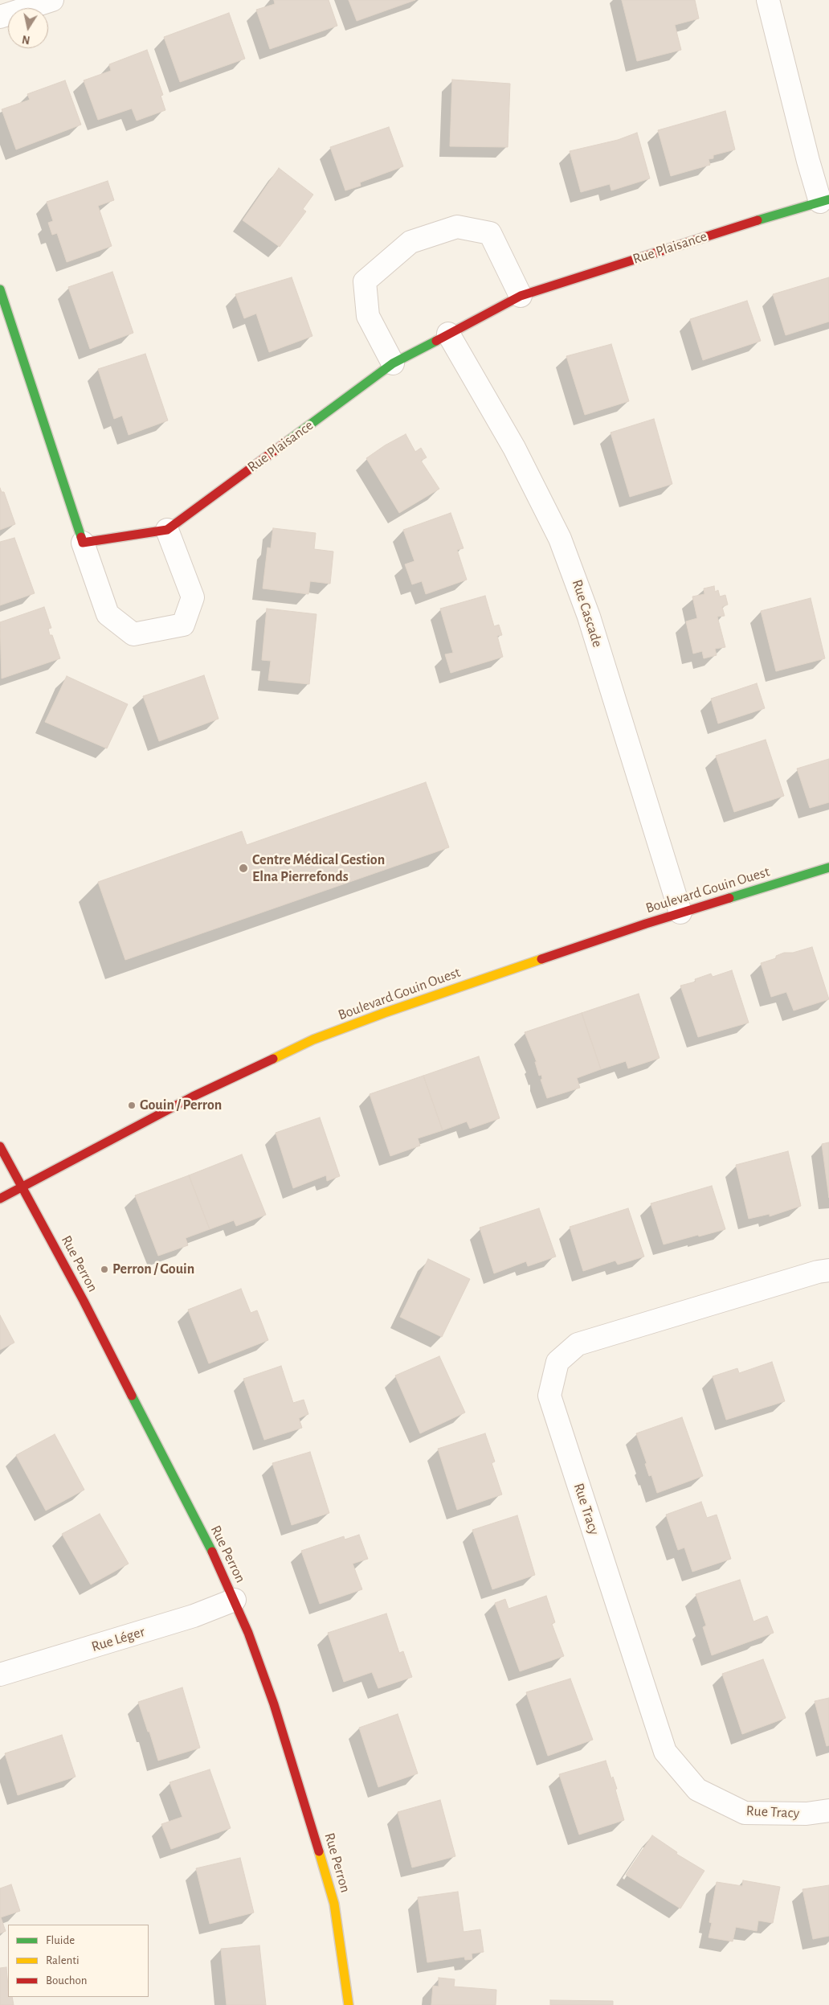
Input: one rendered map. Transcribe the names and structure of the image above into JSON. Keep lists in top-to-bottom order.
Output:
{
  "streets": {
    "street": [
      "Rue Plaisance",
      "Rue Cascade",
      "Boulevard Gouin Ouest",
      "Rue Perron",
      "Rue Tracy",
      "Rue Léger"
    ]
  },
  "crossings": [
    ["Rue Plaisance", "Rue Cascade"],
    ["Rue Cascade", "Boulevard Gouin Ouest"],
    ["Boulevard Gouin Ouest", "Rue Perron"],
    ["Rue Perron", "Rue Léger"]
  ],
  "places": ["Centre Médical Gestion Elna Pierrefonds", "Gouin / Perron", "Perron / Gouin"],
  "legend": ["Fluide", "Ralenti", "Bouchon"],
  "north": "bottom"
}
